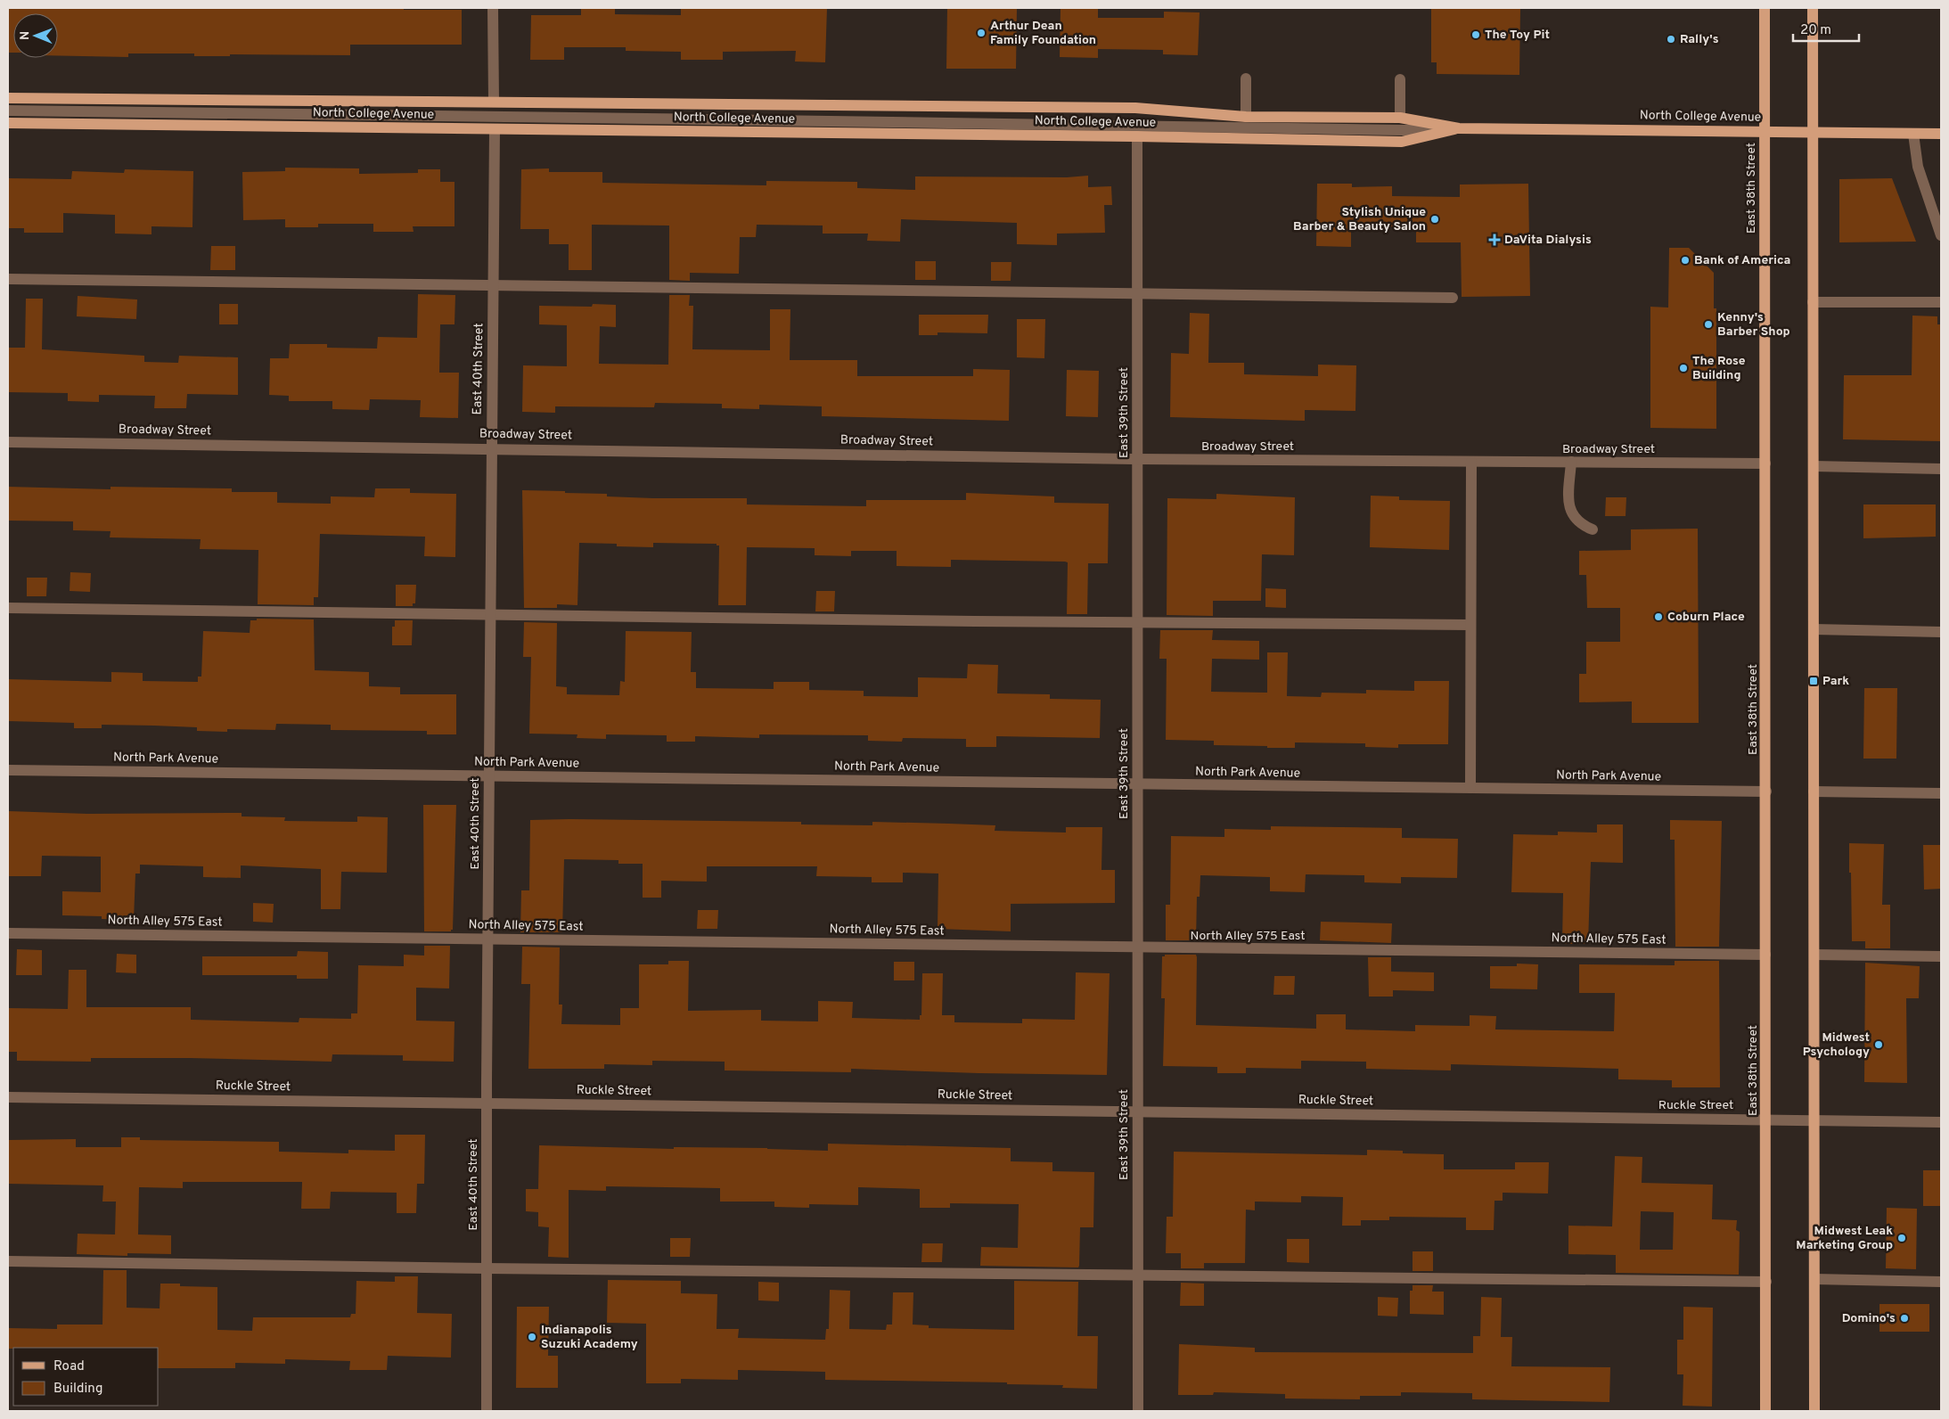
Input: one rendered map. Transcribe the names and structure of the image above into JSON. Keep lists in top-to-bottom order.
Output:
{
  "streets": {
    "main road": ["North College Avenue", "East 38th Street"],
    "street": [
      "East 40th Street",
      "East 39th Street",
      "Broadway Street",
      "North Park Avenue",
      "North Alley 575 East",
      "Ruckle Street"
    ]
  },
  "crossings": [
    ["North College Avenue", "East 38th Street"],
    ["North College Avenue", "East 40th Street"],
    ["North College Avenue", "East 39th Street"],
    ["East 38th Street", "Broadway Street"],
    ["East 38th Street", "North Park Avenue"],
    ["East 38th Street", "North Alley 575 East"],
    ["East 38th Street", "Ruckle Street"],
    ["East 40th Street", "Broadway Street"],
    ["East 40th Street", "North Park Avenue"],
    ["East 40th Street", "North Alley 575 East"],
    ["East 40th Street", "Ruckle Street"],
    ["East 39th Street", "Broadway Street"],
    ["East 39th Street", "North Park Avenue"],
    ["East 39th Street", "North Alley 575 East"],
    ["East 39th Street", "Ruckle Street"]
  ],
  "places": {
    "other": [
      "Arthur Dean Family Foundation",
      "The Toy Pit",
      "Rally's",
      "Stylish Unique Barber & Beauty Salon",
      "Bank of America",
      "Kenny's Barber Shop",
      "The Rose Building",
      "Coburn Place",
      "Midwest Psychology",
      "Midwest Leak Marketing Group",
      "Domino's",
      "Indianapolis Suzuki Academy"
    ],
    "health": ["DaVita Dialysis"],
    "transit": ["Park"]
  },
  "legend": ["Road", "Building"],
  "scale_bar": "20 m",
  "north": "left"
}
